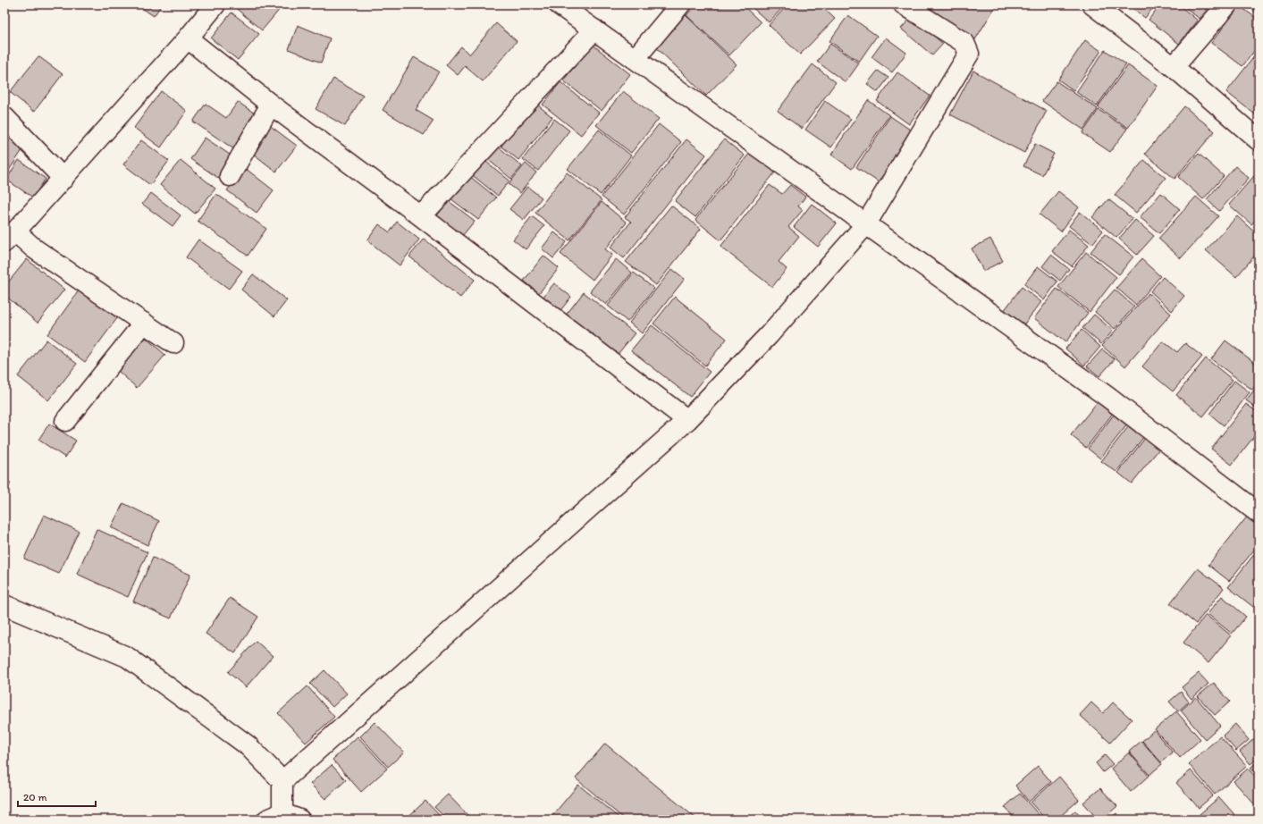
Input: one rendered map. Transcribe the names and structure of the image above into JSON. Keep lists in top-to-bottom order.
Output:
{
  "scale_bar": "20 m"
}
